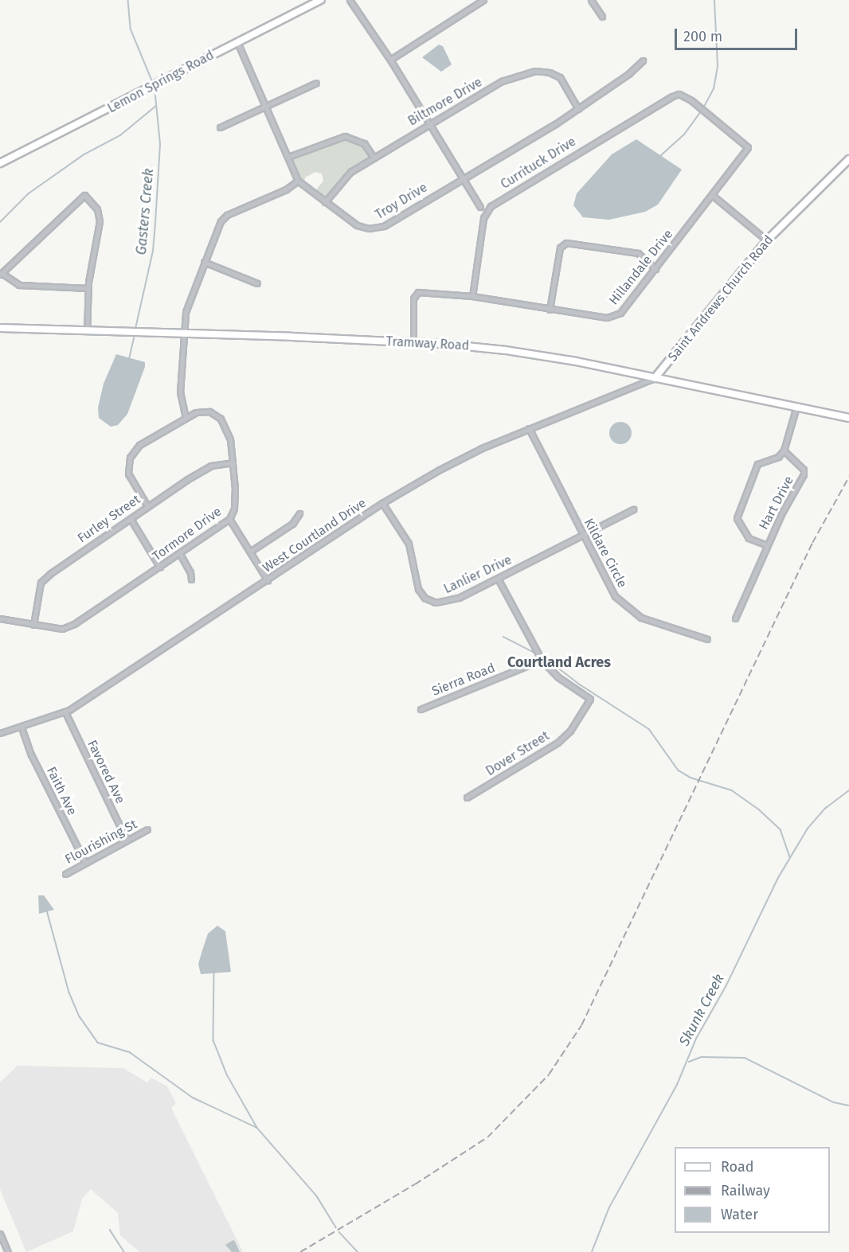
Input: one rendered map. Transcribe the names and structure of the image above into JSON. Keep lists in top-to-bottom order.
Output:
{
  "streets": {
    "main road": ["Lemon Springs Road", "Saint Andrews Church Road", "Tramway Road"],
    "street": [
      "Biltmore Drive",
      "Currituck Drive",
      "Troy Drive",
      "Hillandale Drive",
      "Hart Drive",
      "Furley Street",
      "Tormore Drive",
      "West Courtland Drive",
      "Kildare Circle",
      "Lanlier Drive",
      "Sierra Road",
      "Dover Street",
      "Favored Ave",
      "Faith Ave",
      "Flourishing St"
    ]
  },
  "crossings": [
    ["Biltmore Drive", "Troy Drive"],
    ["Currituck Drive", "Hillandale Drive"],
    ["Hillandale Drive", "Tramway Road"],
    ["Saint Andrews Church Road", "Tramway Road"],
    ["Saint Andrews Church Road", "West Courtland Drive"],
    ["Tramway Road", "West Courtland Drive"],
    ["Furley Street", "Tormore Drive"],
    ["West Courtland Drive", "Kildare Circle"],
    ["West Courtland Drive", "Lanlier Drive"],
    ["West Courtland Drive", "Favored Ave"],
    ["West Courtland Drive", "Faith Ave"],
    ["Kildare Circle", "Lanlier Drive"],
    ["Sierra Road", "Dover Street"],
    ["Favored Ave", "Flourishing St"],
    ["Faith Ave", "Flourishing St"]
  ],
  "districts": ["Courtland Acres"],
  "water": ["Gasters Creek", "Skunk Creek"],
  "legend": ["Road", "Railway", "Water"],
  "scale_bar": "200 m"
}
